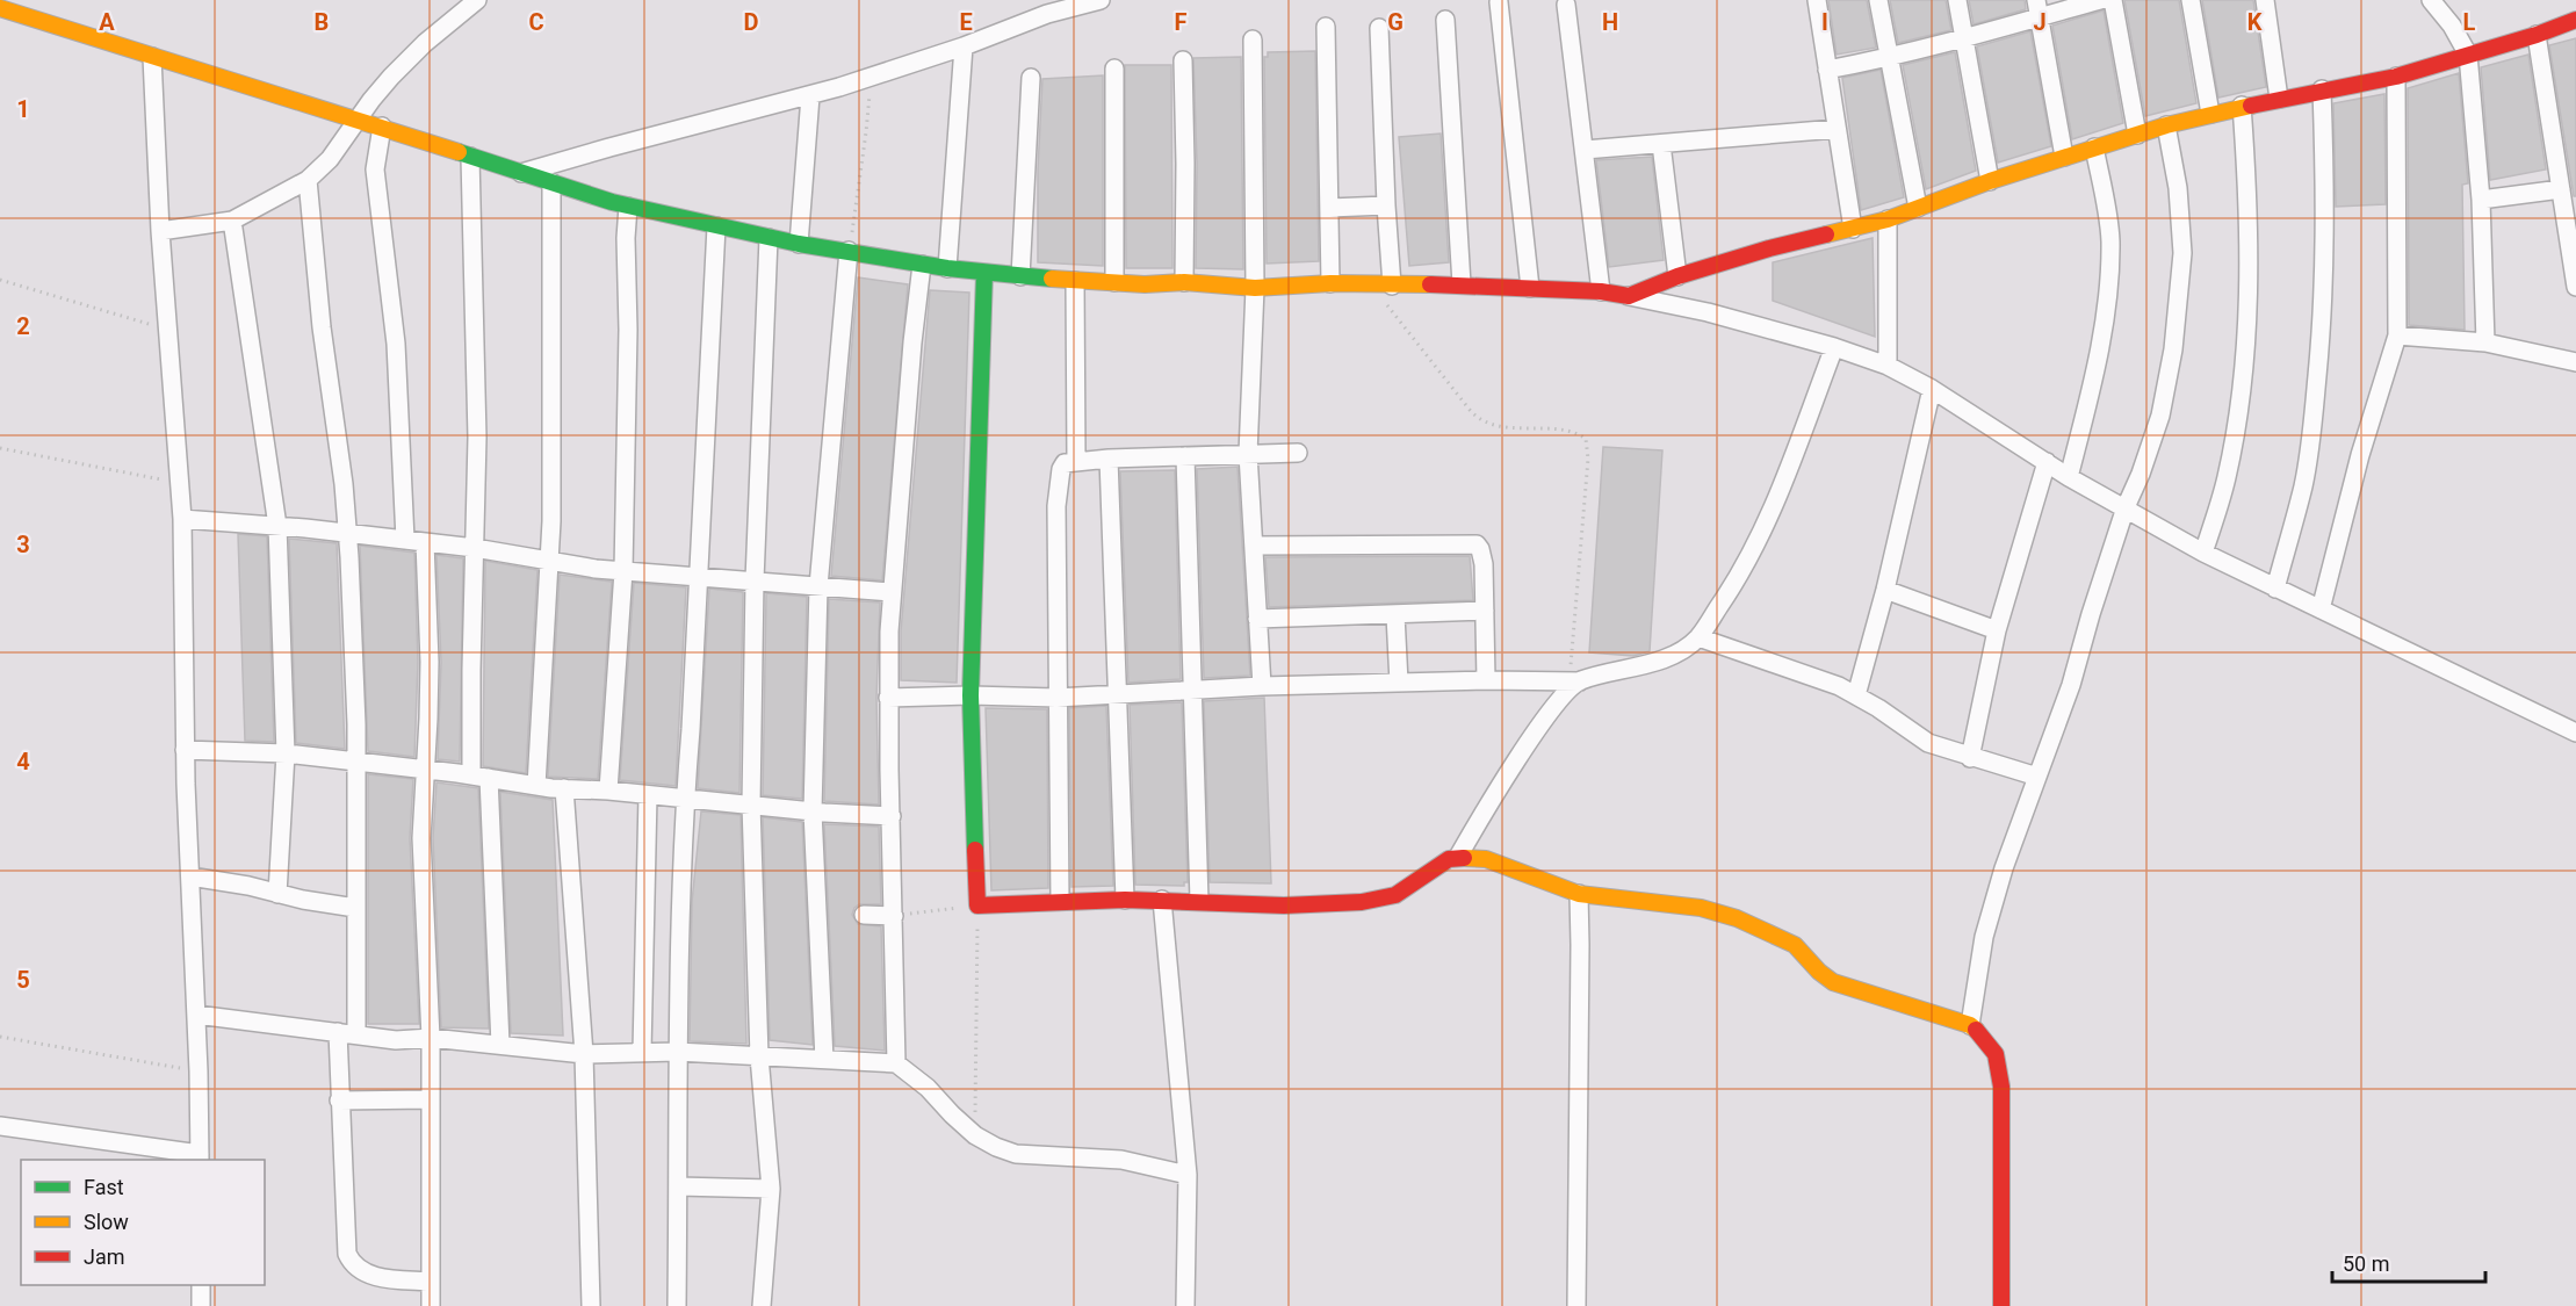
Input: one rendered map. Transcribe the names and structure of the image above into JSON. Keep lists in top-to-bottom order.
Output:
{
  "legend": ["Fast", "Slow", "Jam"],
  "scale_bar": "50 m",
  "grid": {
    "columns": [
      "A",
      "B",
      "C",
      "D",
      "E",
      "F",
      "G",
      "H",
      "I",
      "J",
      "K",
      "L"
    ],
    "rows": [
      "1",
      "2",
      "3",
      "4",
      "5"
    ]
  }
}
